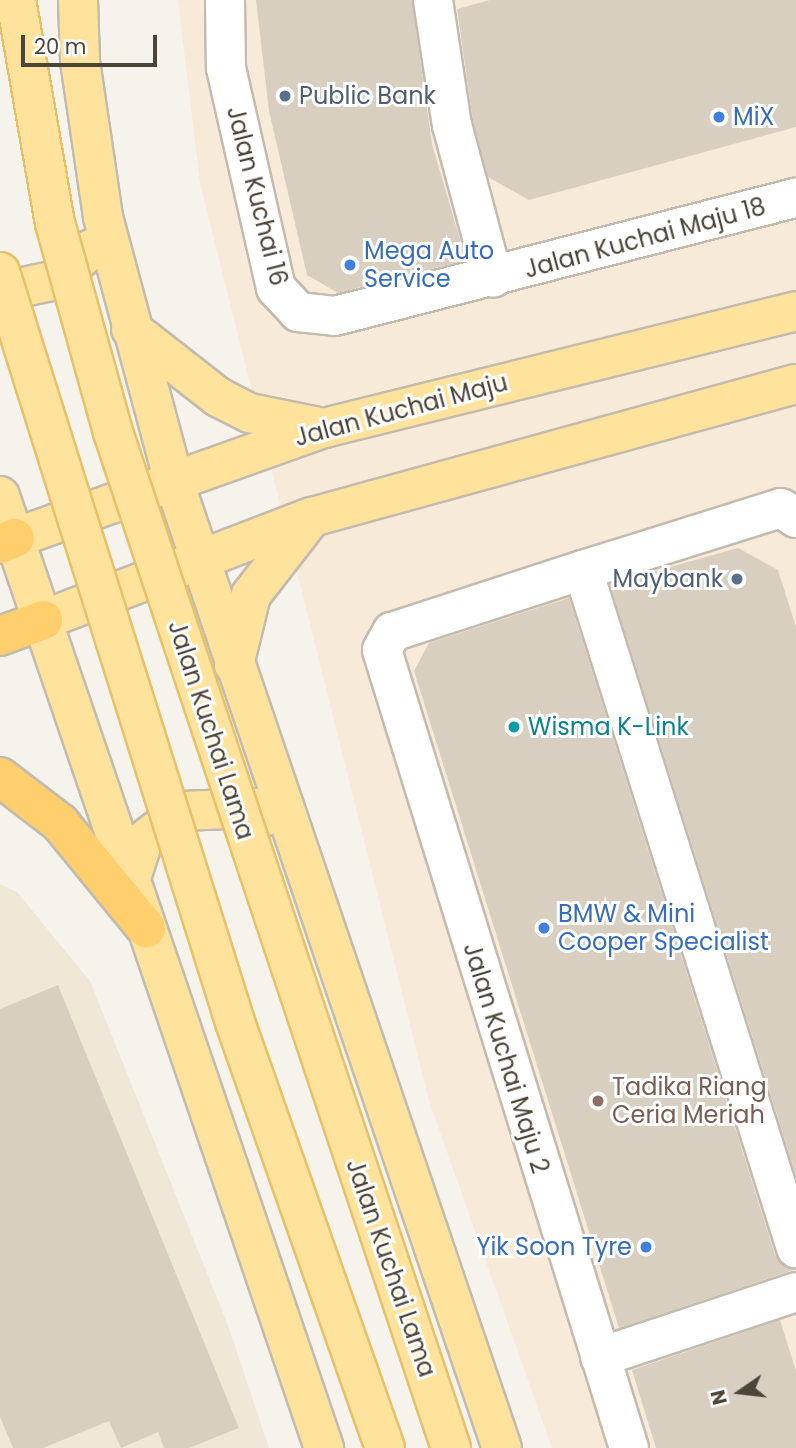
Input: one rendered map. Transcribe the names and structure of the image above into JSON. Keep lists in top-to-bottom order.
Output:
{
  "streets": {
    "main road": ["Jalan Kuchai Maju", "Jalan Kuchai Lama"],
    "street": ["Jalan Kuchai 16", "Jalan Kuchai Maju 18", "Jalan Kuchai Maju 2"]
  },
  "crossings": [
    ["Jalan Kuchai 16", "Jalan Kuchai Maju 18"]
  ],
  "places": [
    "Public Bank",
    "MiX",
    "Mega Auto Service",
    "Maybank",
    "Wisma K-Link",
    "BMW & Mini Cooper Specialist",
    "Tadika Riang Ceria Meriah",
    "Yik Soon Tyre"
  ],
  "scale_bar": "20 m",
  "north": "left"
}
